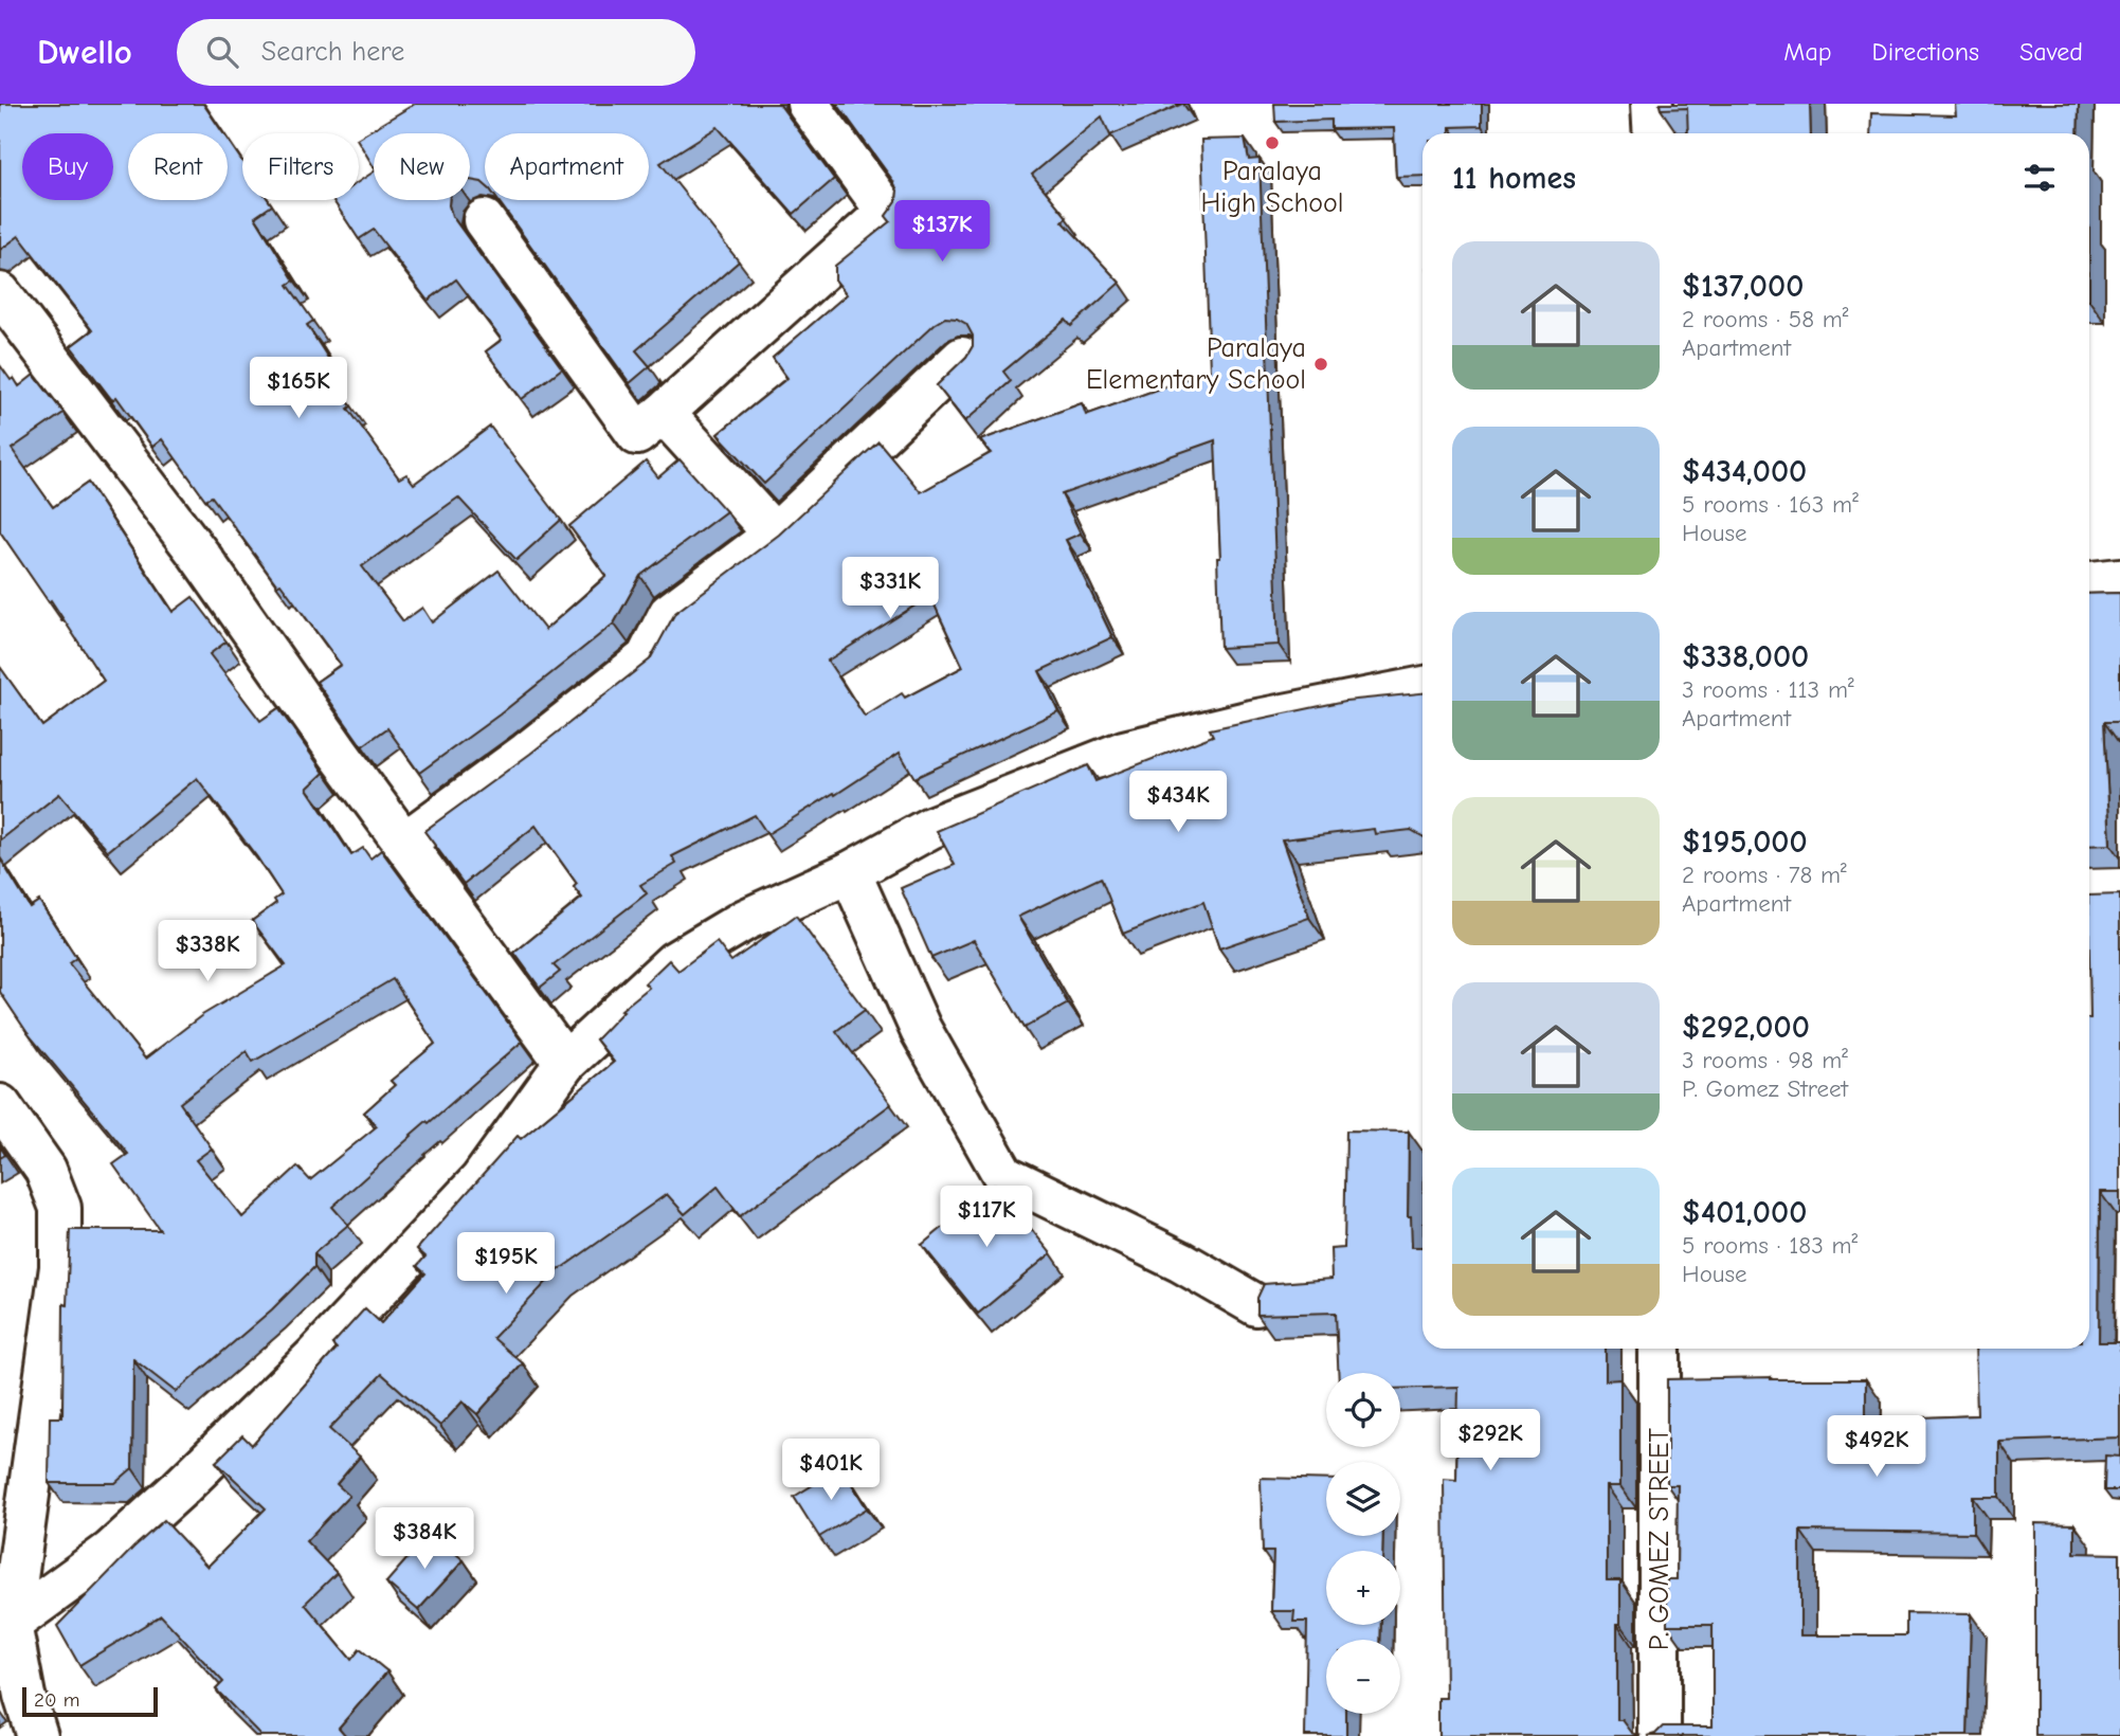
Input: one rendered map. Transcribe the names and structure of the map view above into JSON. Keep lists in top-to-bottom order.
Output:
{
  "streets": {
    "street": ["P. GOMEZ STREET"]
  },
  "places": ["Paralaya High School", "Paralaya Elementary School"],
  "scale_bar": "20 m",
  "page": {
    "header": "Dwello",
    "search": "Search here",
    "nav": ["Map", "Directions", "Saved"],
    "chip": [
      "Buy",
      "Rent",
      "Filters",
      "New",
      "Apartment"
    ],
    "heading": "11 homes",
    "price": [
      "$137K",
      "$165K",
      "$331K",
      "$434K",
      "$338K",
      "$117K",
      "$195K",
      "$292K",
      "$492K",
      "$401K",
      "$384K"
    ],
    "list": [
      {
        "name": "$137,000",
        "note": "2 rooms · 58 m² · Apartment"
      },
      {
        "name": "$434,000",
        "note": "5 rooms · 163 m² · House"
      },
      {
        "name": "$338,000",
        "note": "3 rooms · 113 m² · Apartment"
      },
      {
        "name": "$195,000",
        "note": "2 rooms · 78 m² · Apartment"
      },
      {
        "name": "$292,000",
        "note": "3 rooms · 98 m² · P. Gomez Street"
      },
      {
        "name": "$401,000",
        "note": "5 rooms · 183 m² · House"
      }
    ],
    "map_buttons": ["+", "−"],
    "scale": "20 m"
  }
}
